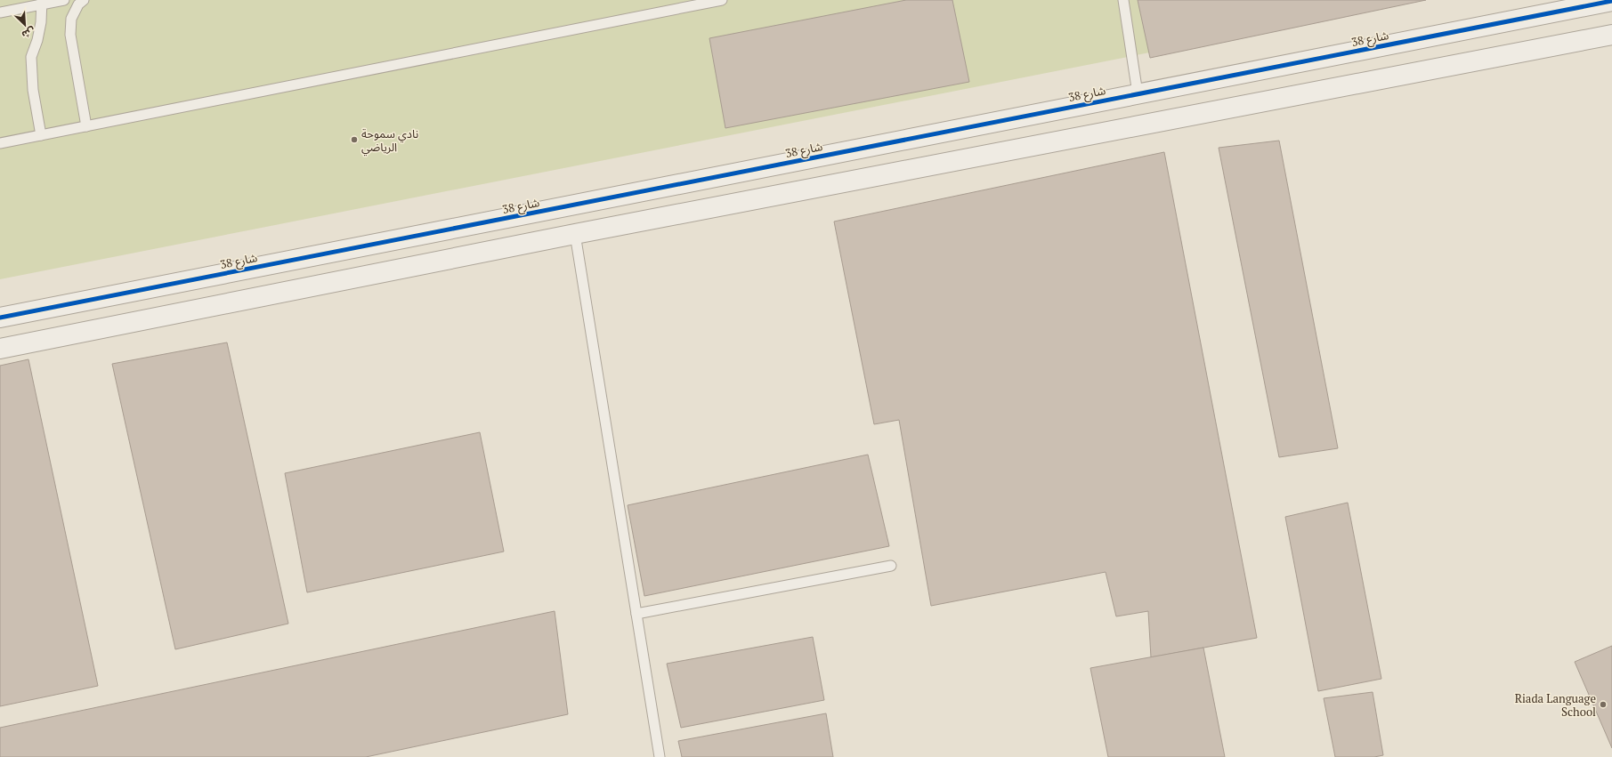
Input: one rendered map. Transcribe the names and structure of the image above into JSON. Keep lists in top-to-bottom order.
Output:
{
  "streets": {
    "street": ["شارع 38"]
  },
  "places": ["نادي سموحة الرياضي", "Riada Language School"],
  "north": "bottom right"
}
